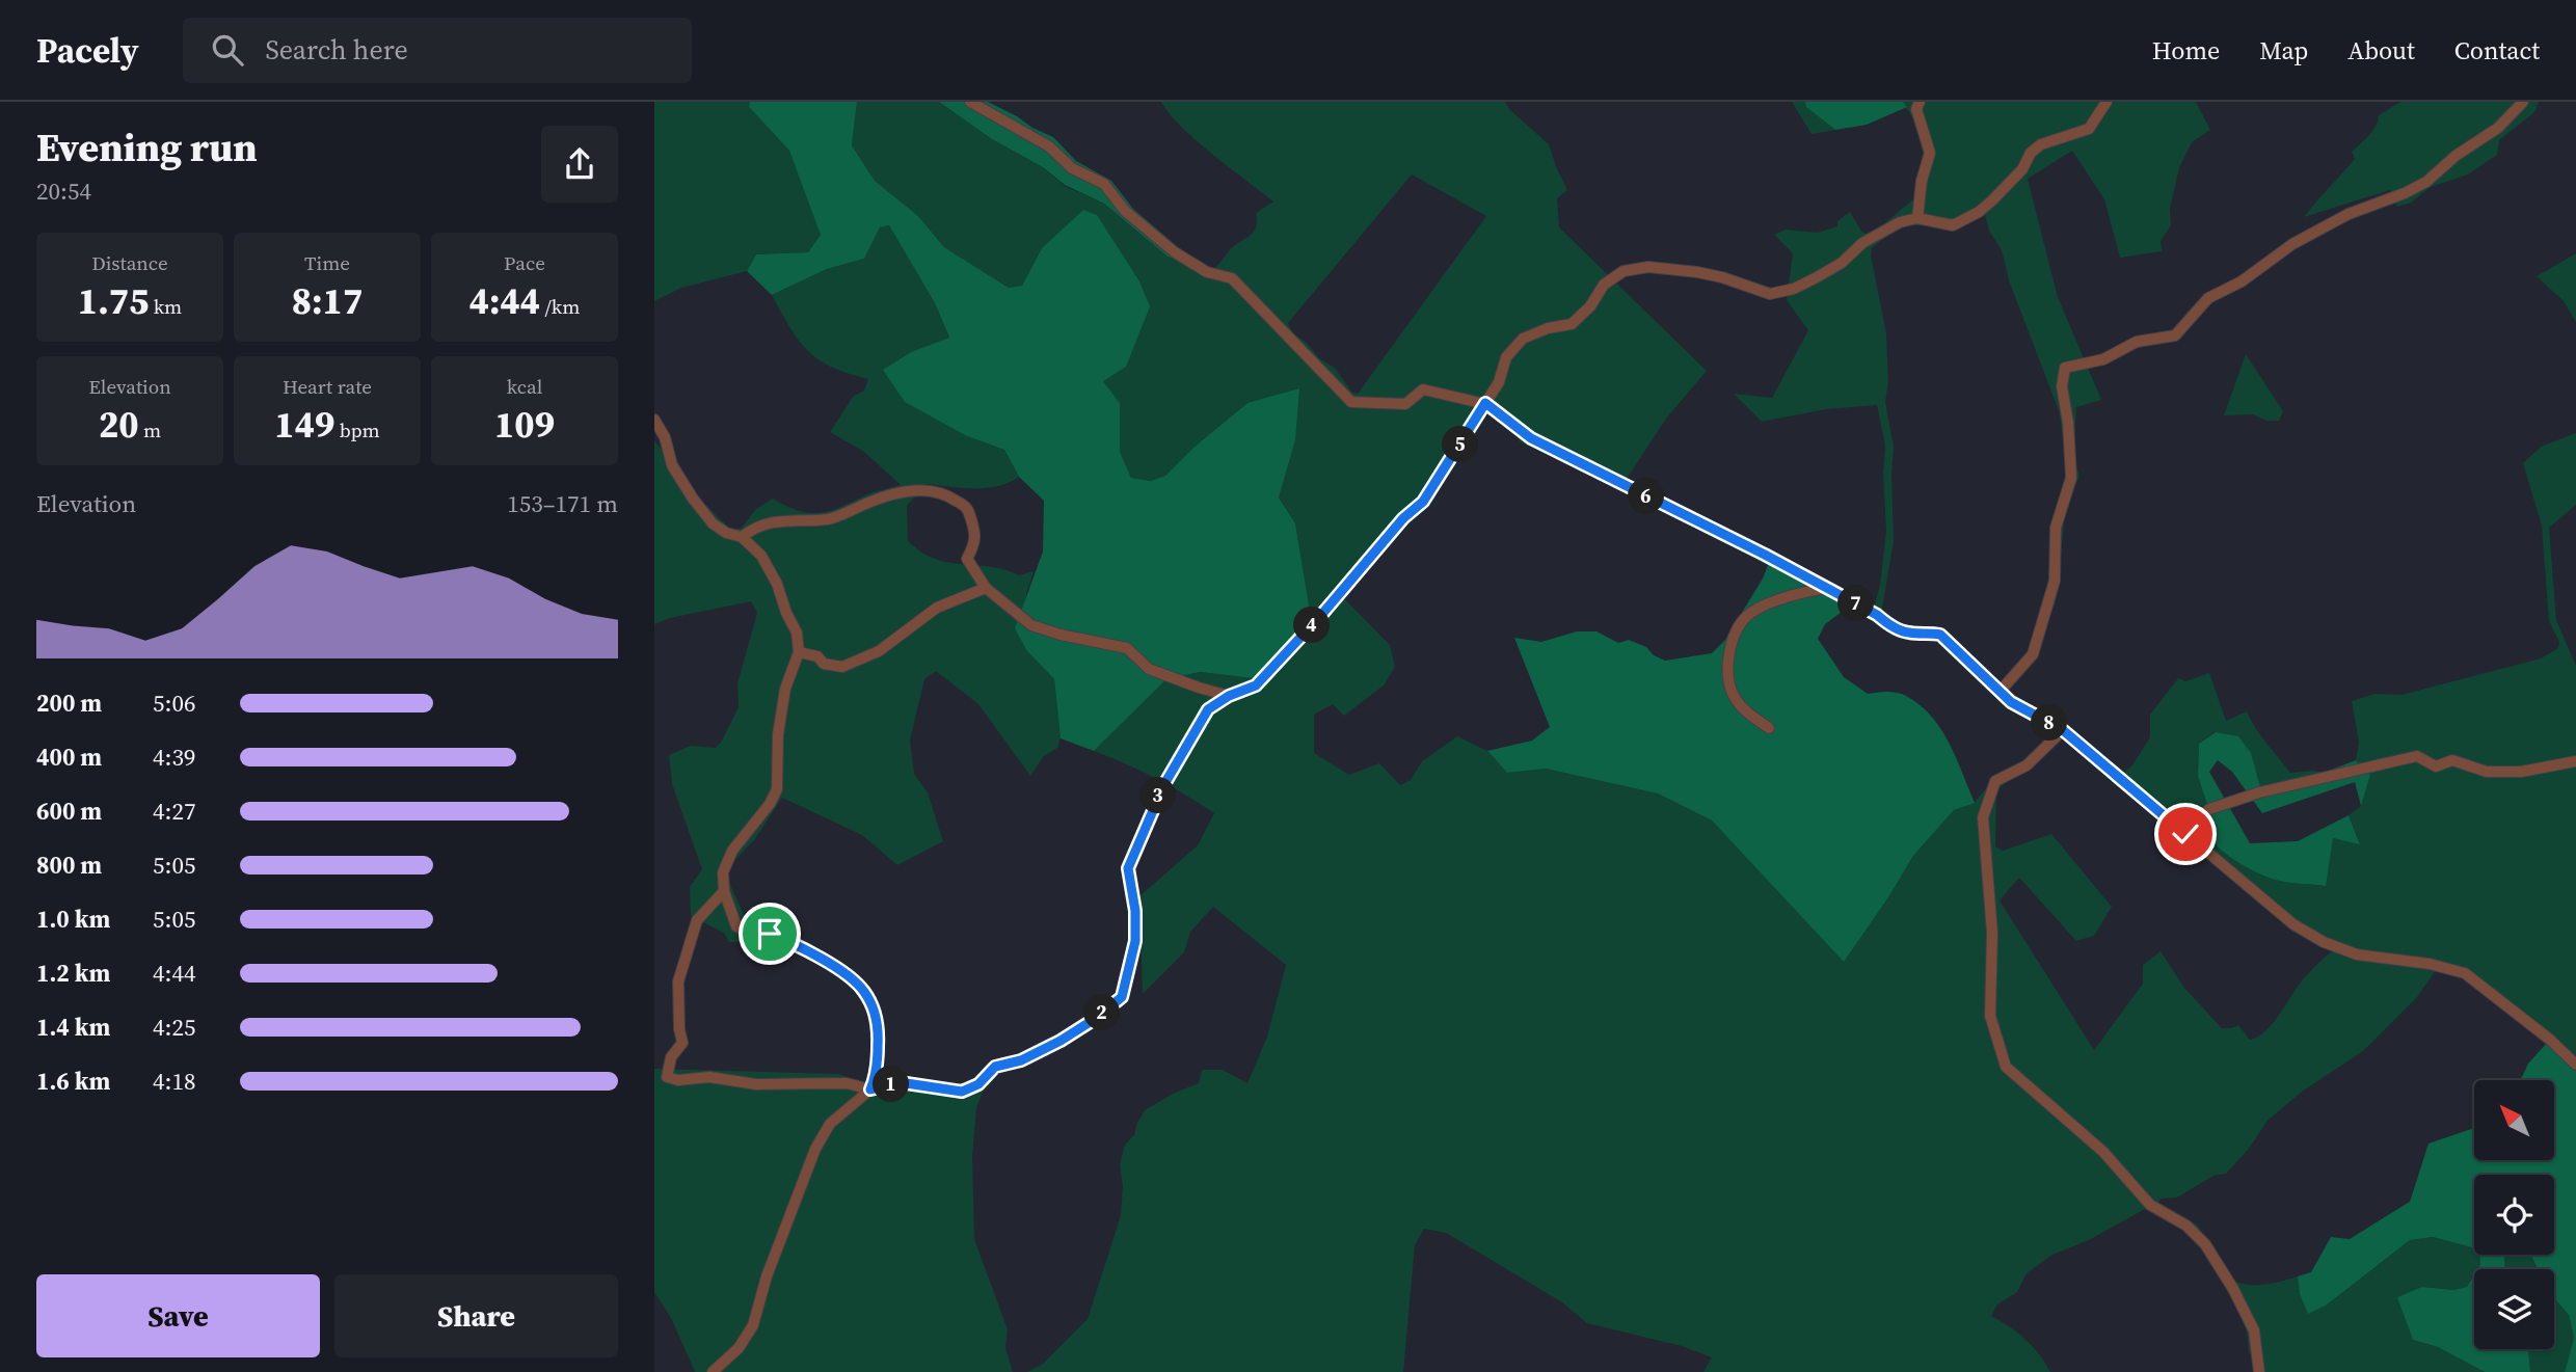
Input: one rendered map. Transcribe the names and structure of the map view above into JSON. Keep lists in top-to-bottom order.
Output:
{
  "north": "top left",
  "page": {
    "header": "Pacely",
    "search": "Search here",
    "nav": [
      "Home",
      "Map",
      "About",
      "Contact"
    ],
    "heading": ["Evening run", "20:54"],
    "stats": [
      ["Distance", "1.75 km"],
      ["Time", "8:17"],
      ["Pace", "4:44 /km"],
      ["Elevation", "20 m"],
      ["Heart rate", "149 bpm"],
      ["kcal", "109"]
    ],
    "pins": [
      "5",
      "6",
      "7",
      "4",
      "8",
      "3",
      "2",
      "1"
    ],
    "chart": ["Elevation", "153–171 m"],
    "list": [
      {
        "name": "200 m",
        "note": "5:06"
      },
      {
        "name": "400 m",
        "note": "4:39"
      },
      {
        "name": "600 m",
        "note": "4:27"
      },
      {
        "name": "800 m",
        "note": "5:05"
      },
      {
        "name": "1.0 km",
        "note": "5:05"
      },
      {
        "name": "1.2 km",
        "note": "4:44"
      },
      {
        "name": "1.4 km",
        "note": "4:25"
      },
      {
        "name": "1.6 km",
        "note": "4:18"
      }
    ],
    "buttons": ["Save", "Share"]
  }
}
